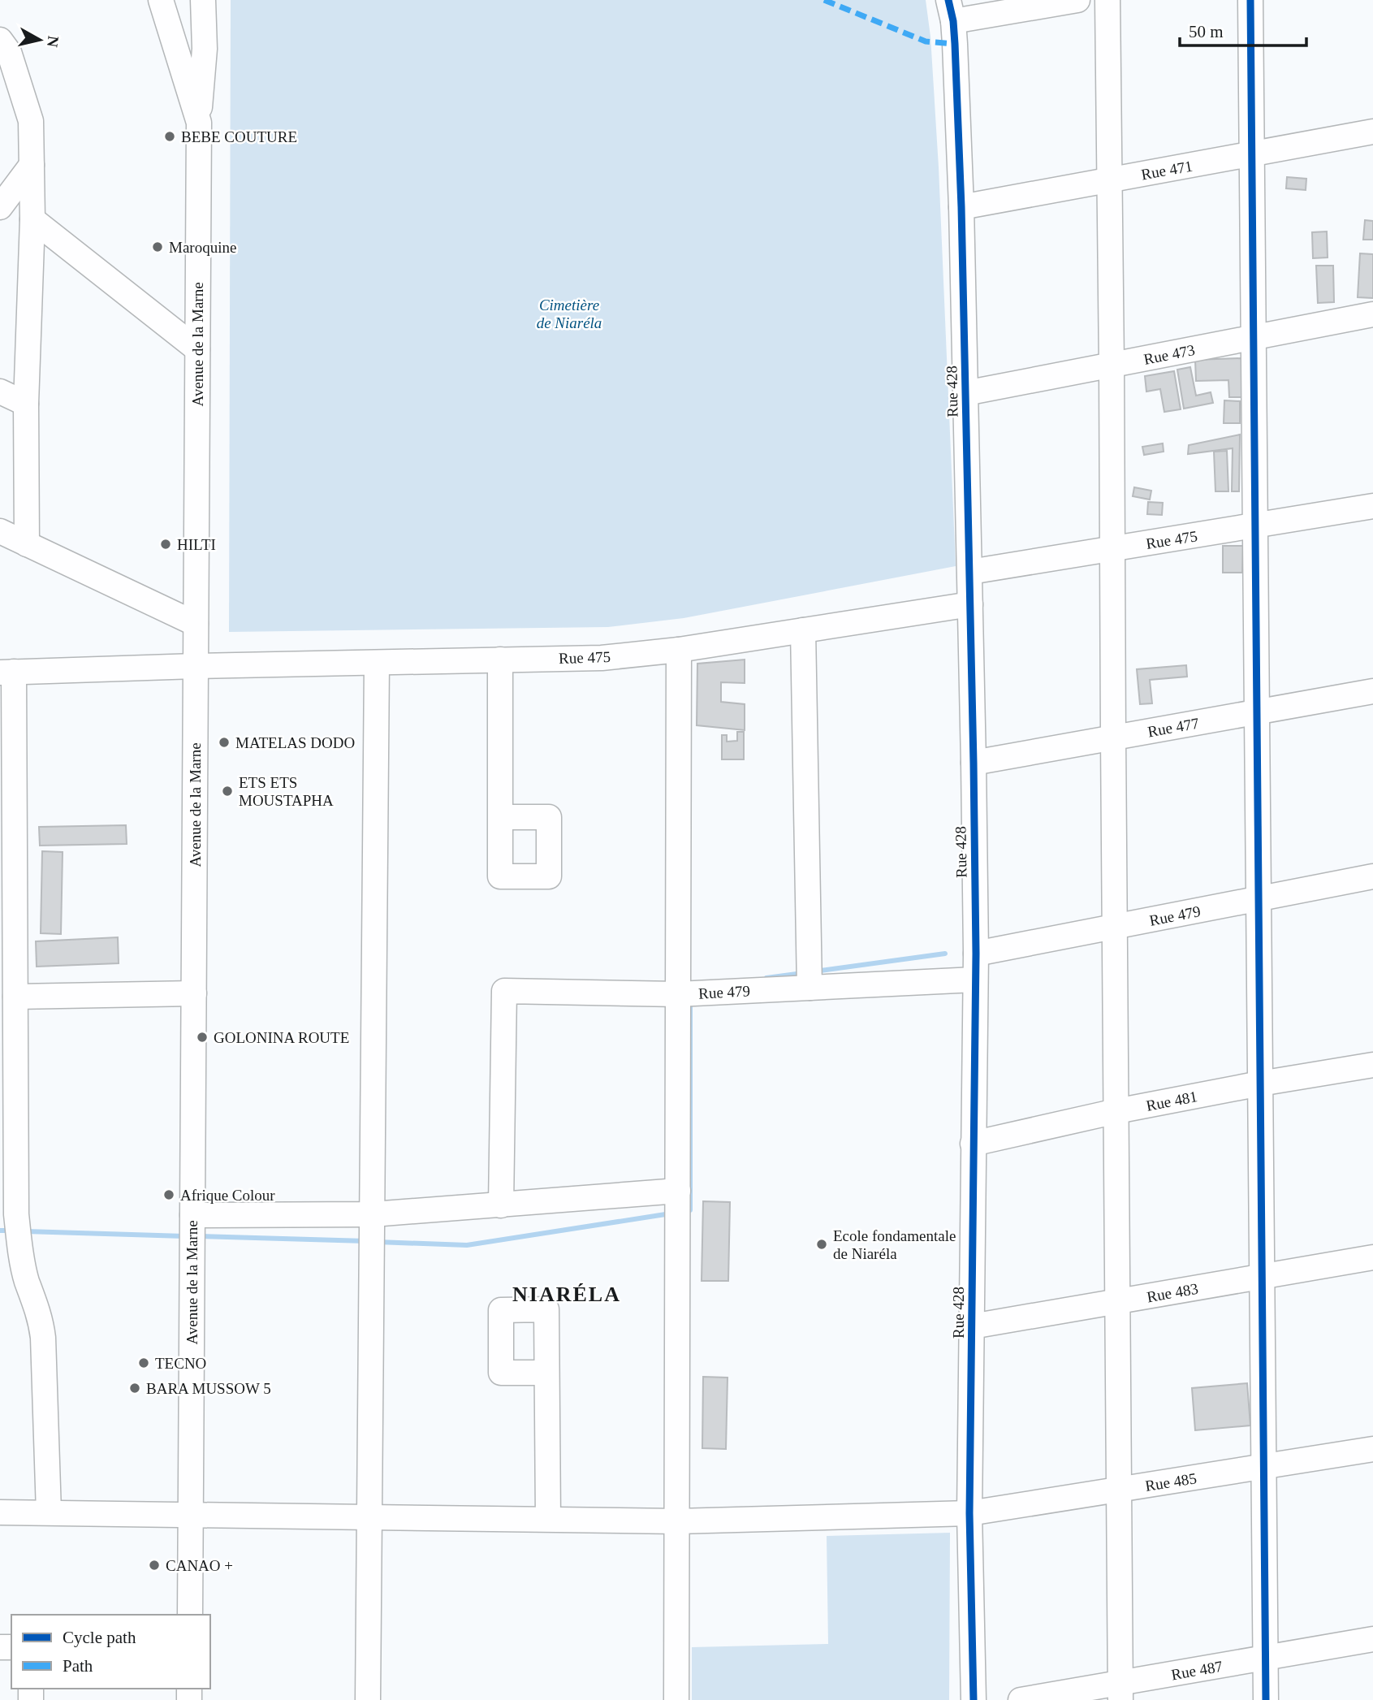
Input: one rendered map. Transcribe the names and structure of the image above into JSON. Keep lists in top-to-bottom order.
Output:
{
  "streets": {
    "street": [
      "Rue 471",
      "Avenue de la Marne",
      "Rue 473",
      "Rue 428",
      "Rue 475",
      "Rue 477",
      "Rue 479",
      "Rue 481",
      "Rue 483",
      "Rue 485",
      "Rue 487"
    ]
  },
  "crossings": [
    ["Rue 471", "Rue 428"],
    ["Avenue de la Marne", "Rue 475"],
    ["Avenue de la Marne", "Rue 485"],
    ["Rue 473", "Rue 428"],
    ["Rue 428", "Rue 475"],
    ["Rue 428", "Rue 477"],
    ["Rue 428", "Rue 479"],
    ["Rue 428", "Rue 481"],
    ["Rue 428", "Rue 483"],
    ["Rue 428", "Rue 485"]
  ],
  "districts": ["NIARÉLA"],
  "parks": ["Cimetière de Niaréla"],
  "places": [
    "BEBE COUTURE",
    "Maroquine",
    "HILTI",
    "MATELAS DODO",
    "ETS ETS MOUSTAPHA",
    "GOLONINA ROUTE",
    "Afrique Colour",
    "Ecole fondamentale de Niaréla",
    "TECNO",
    "BARA MUSSOW 5",
    "CANAO +"
  ],
  "legend": ["Cycle path", "Path"],
  "scale_bar": "50 m",
  "north": "right"
}
